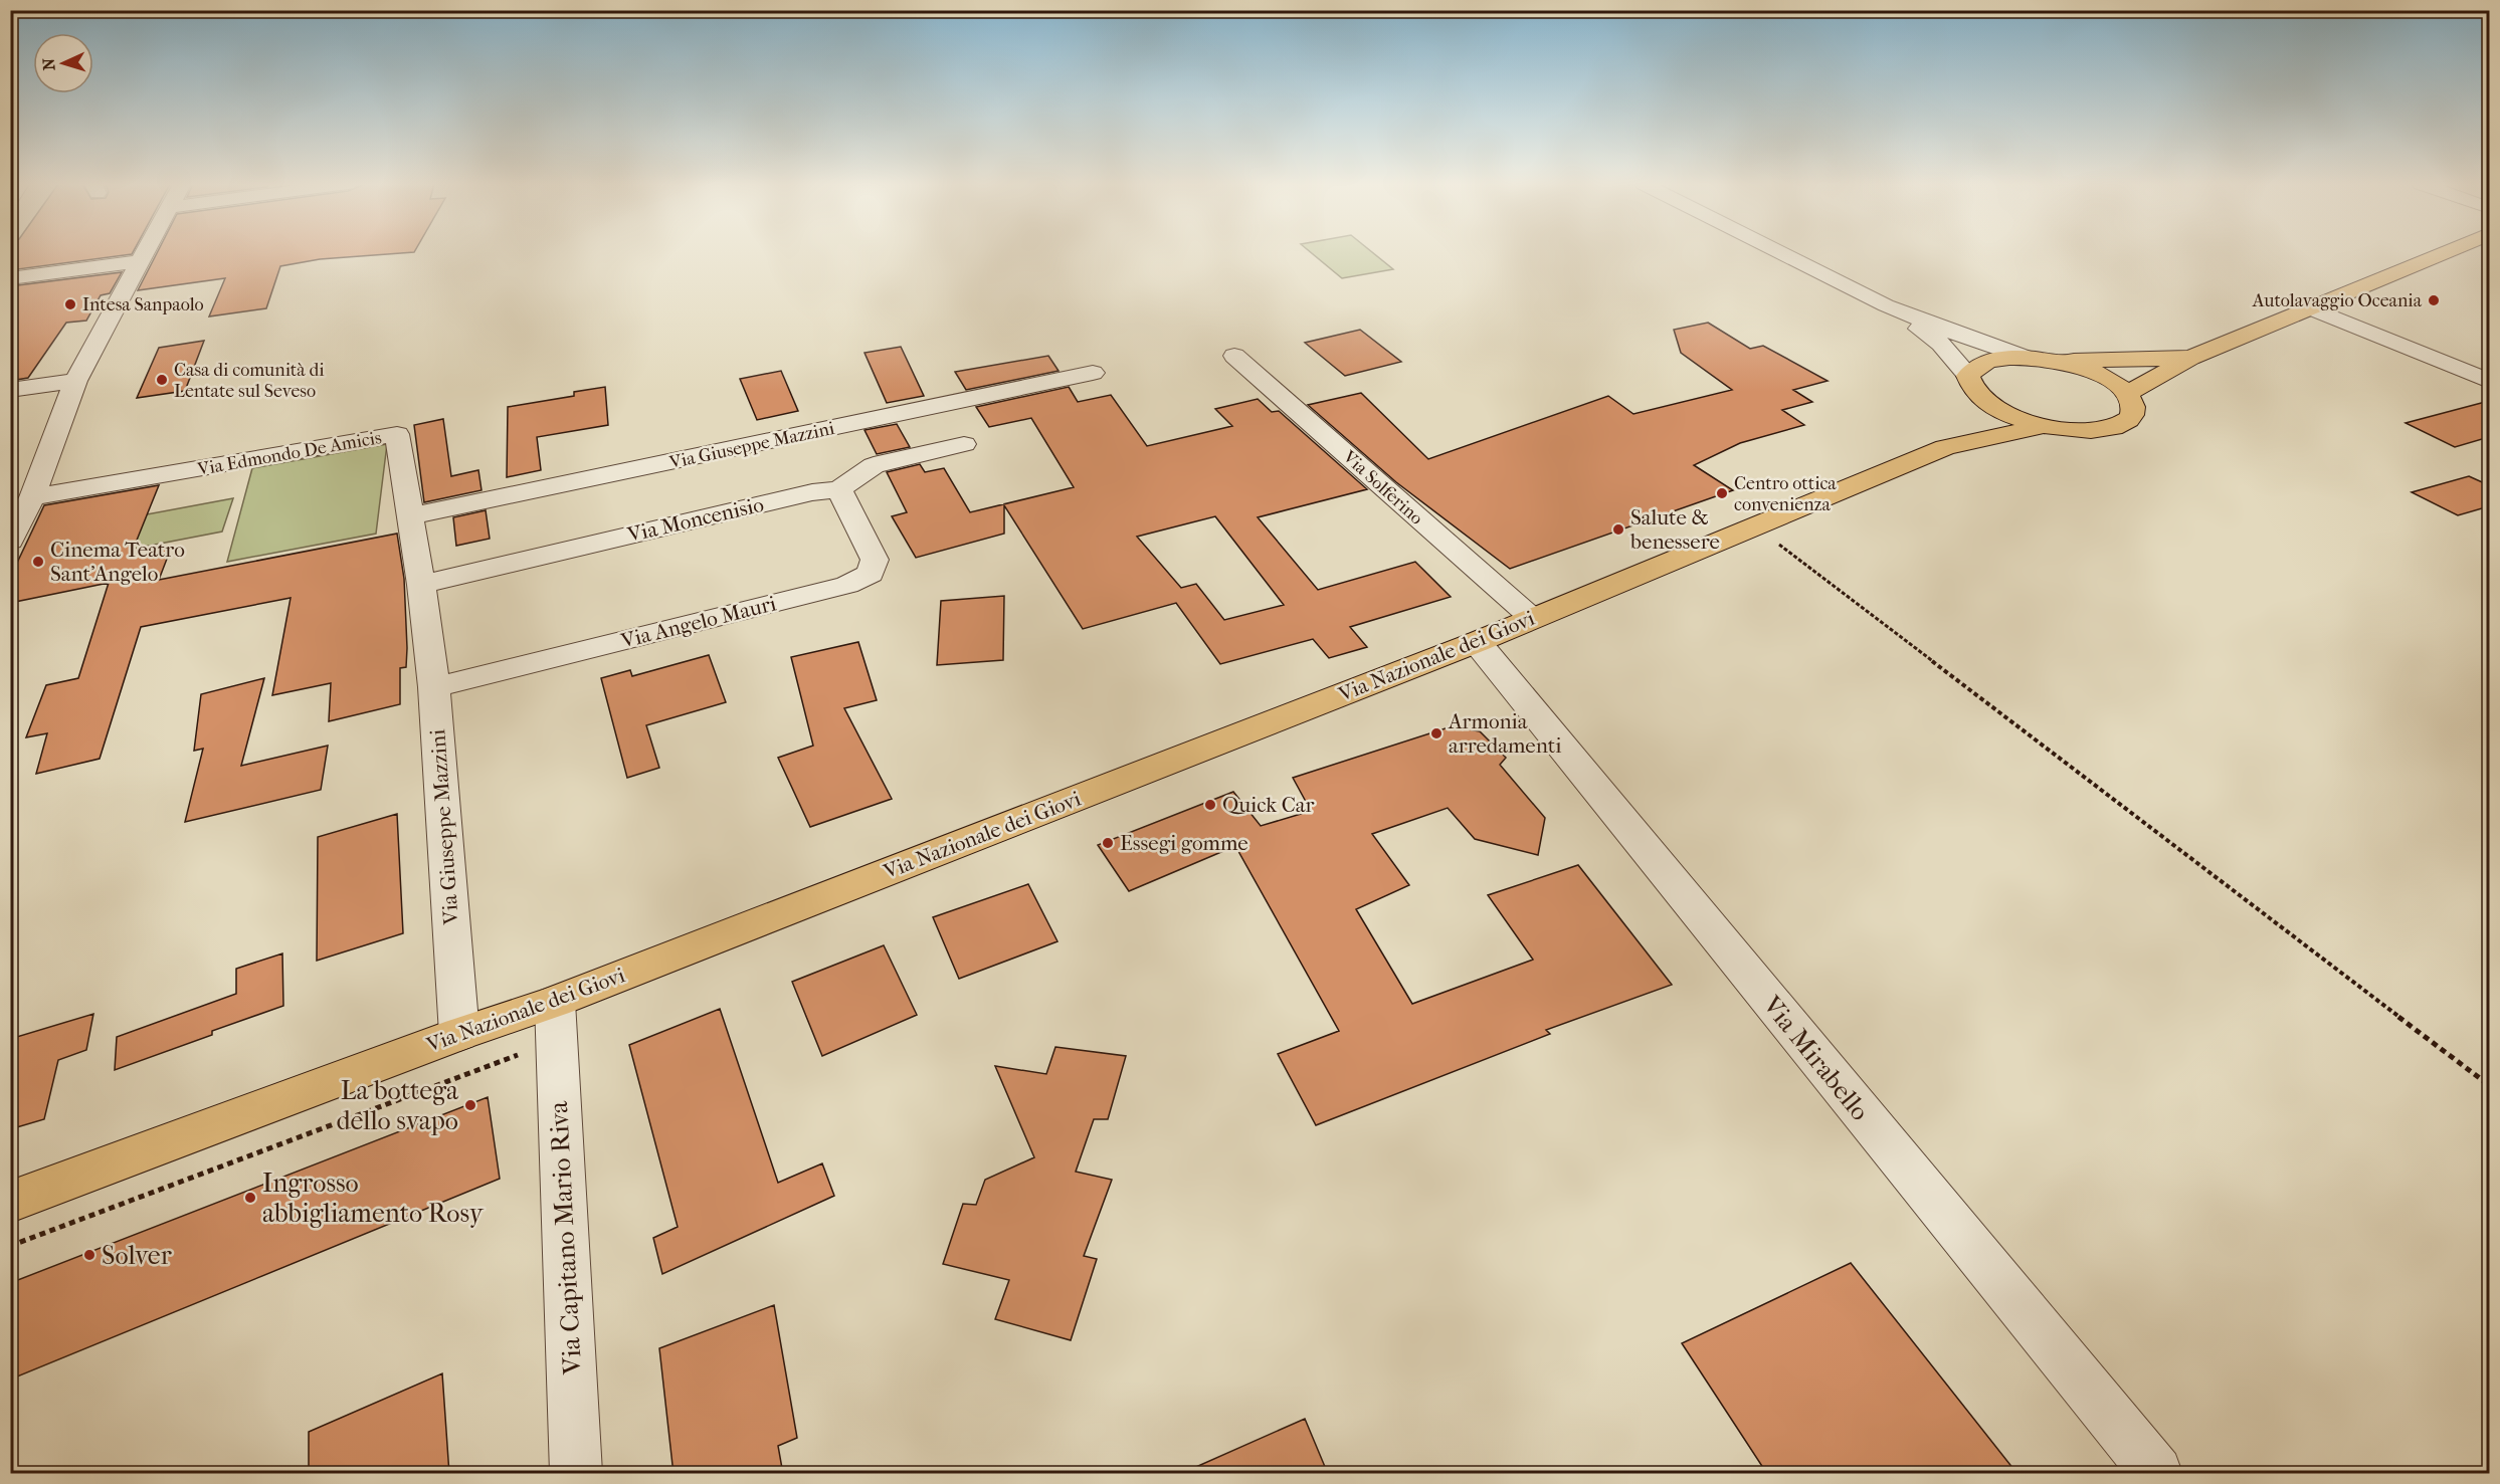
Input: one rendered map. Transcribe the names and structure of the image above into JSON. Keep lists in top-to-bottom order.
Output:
{
  "streets": {
    "main road": ["Via Nazionale dei Giovi"],
    "street": [
      "Via Giuseppe Mazzini",
      "Via Edmondo De Amicis",
      "Via Solferino",
      "Via Moncenisio",
      "Via Angelo Mauri",
      "Via Mirabello",
      "Via Capitano Mario Riva"
    ]
  },
  "crossings": [
    ["Via Giuseppe Mazzini", "Via Edmondo De Amicis"],
    ["Via Giuseppe Mazzini", "Via Moncenisio"],
    ["Via Giuseppe Mazzini", "Via Angelo Mauri"],
    ["Via Giuseppe Mazzini", "Via Nazionale dei Giovi"],
    ["Via Edmondo De Amicis", "Via Moncenisio"],
    ["Via Solferino", "Via Nazionale dei Giovi"],
    ["Via Moncenisio", "Via Angelo Mauri"],
    ["Via Nazionale dei Giovi", "Via Mirabello"],
    ["Via Nazionale dei Giovi", "Via Capitano Mario Riva"]
  ],
  "places": [
    "Autolavaggio Oceania",
    "Intesa Sanpaolo",
    "Casa di comunità di Lentate sul Seveso",
    "Centro ottica convenienza",
    "Salute & benessere",
    "Cinema Teatro Sant'Angelo",
    "Armonia arredamenti",
    "Quick Car",
    "Essegi gomme",
    "La bottega dello svapo",
    "Ingrosso abbigliamento Rosy",
    "Solver"
  ],
  "north": "left"
}
